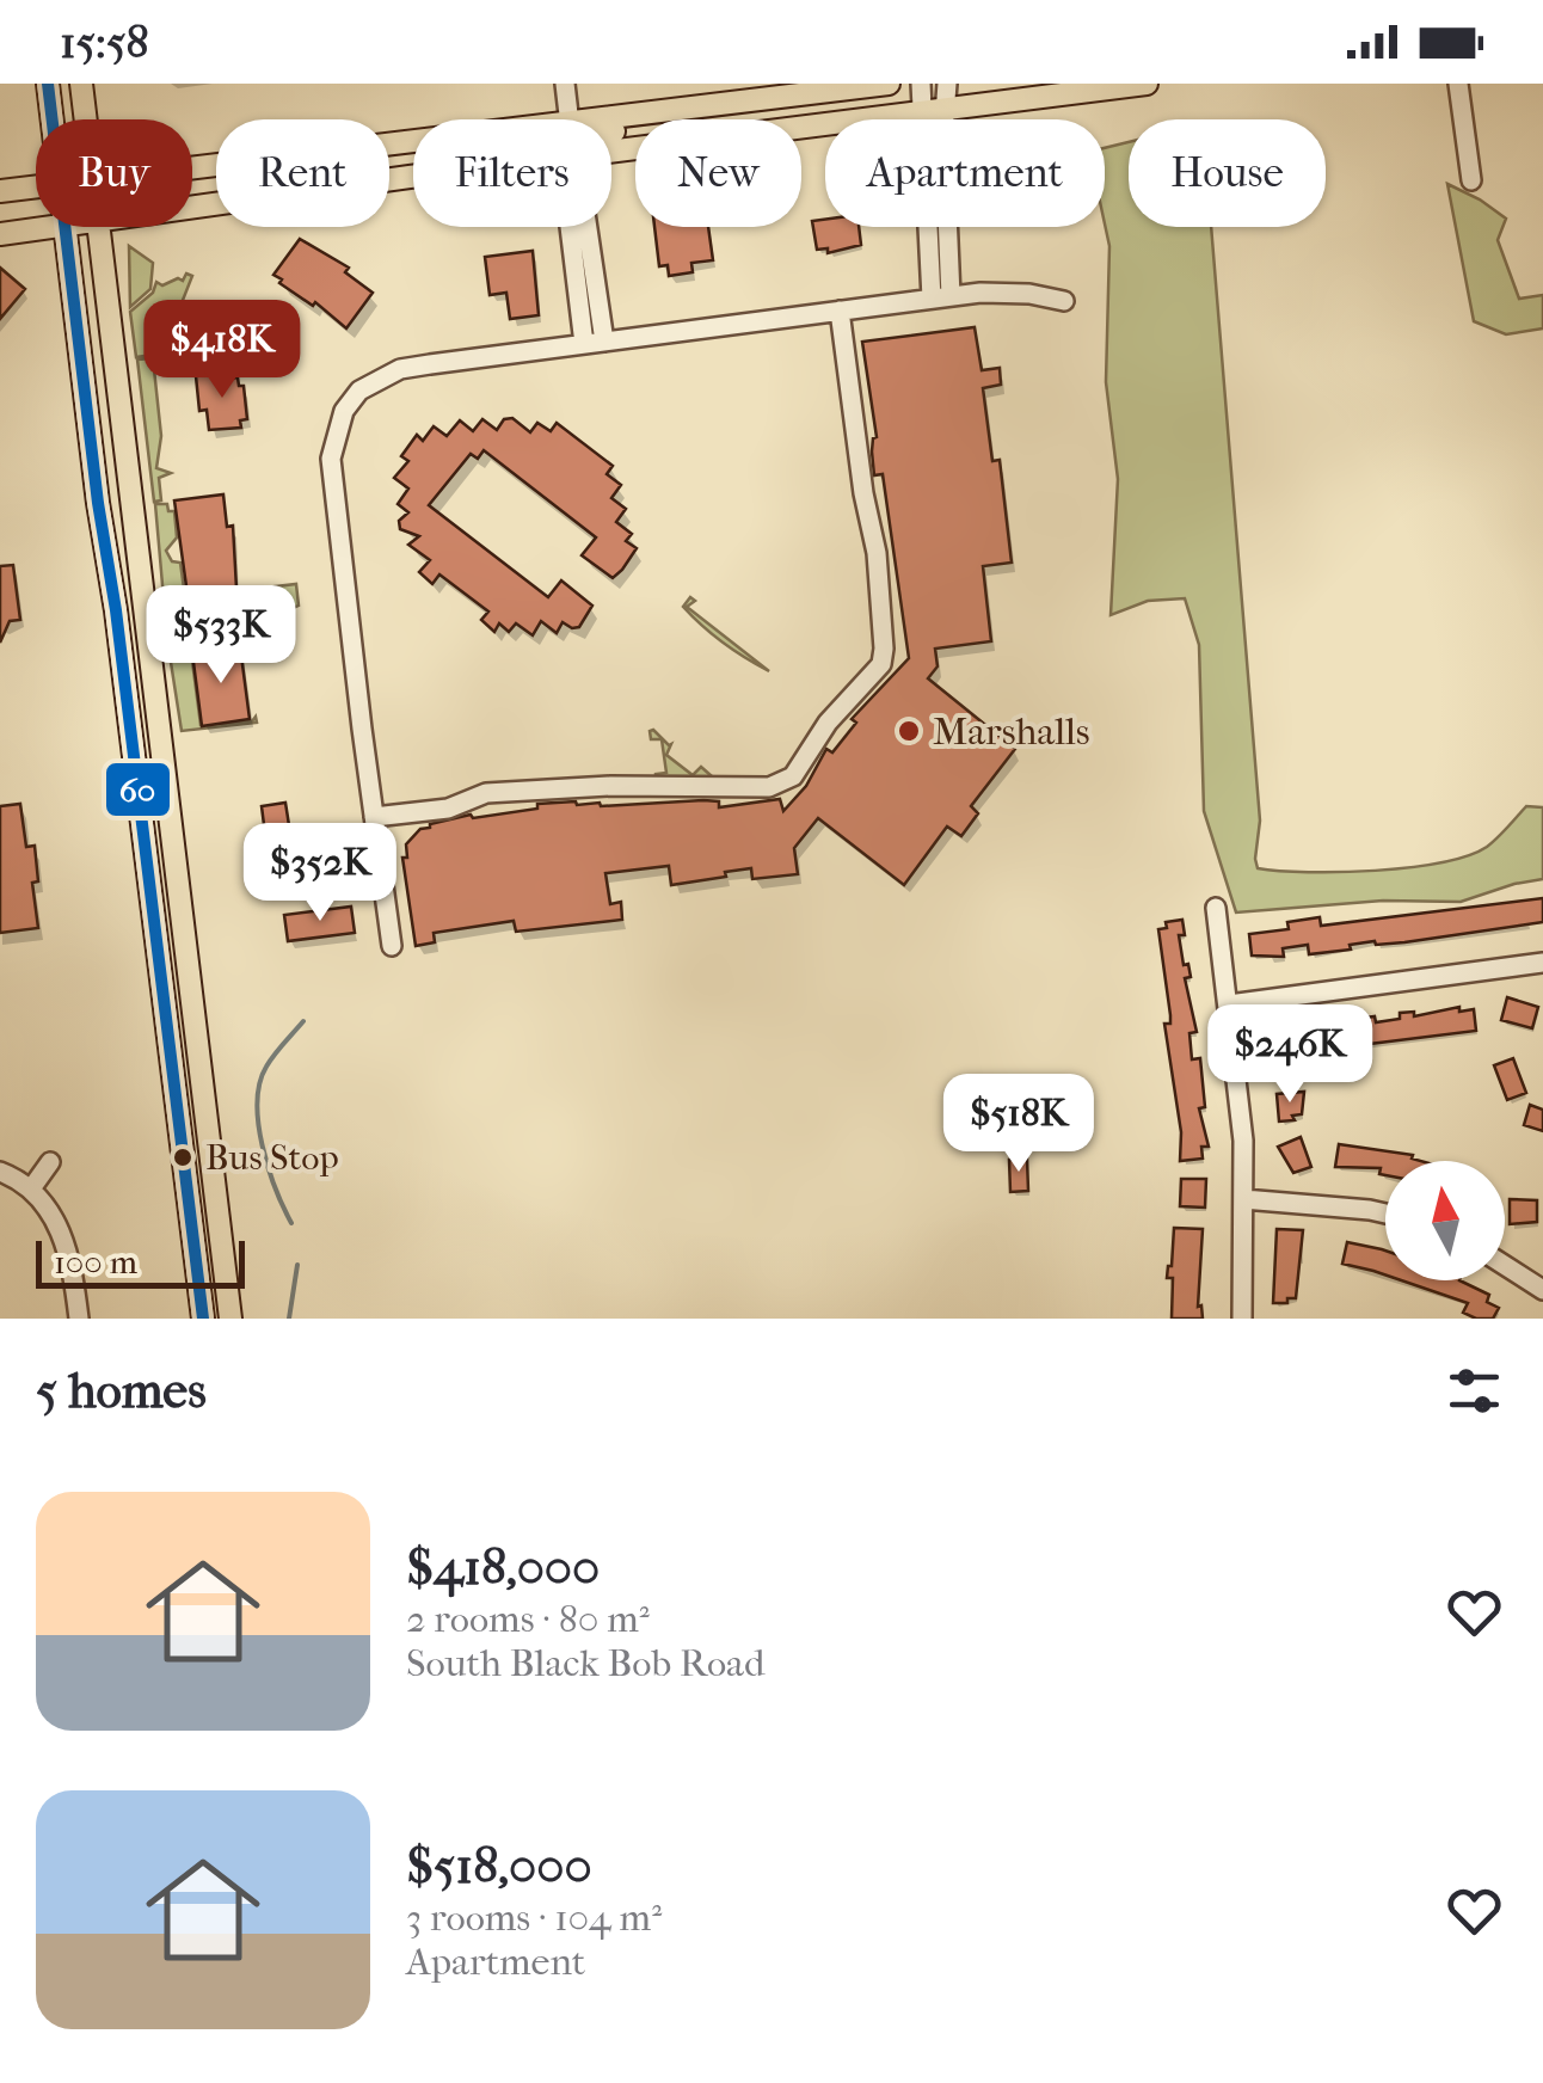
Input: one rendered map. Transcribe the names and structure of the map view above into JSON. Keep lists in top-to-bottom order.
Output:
{
  "places": ["Marshalls", "Bus Stop"],
  "lines": ["transit line 60"],
  "scale_bar": "100 m",
  "north": "top",
  "page": {
    "status": "15:58",
    "chip": [
      "Buy",
      "Rent",
      "Filters",
      "New",
      "Apartment",
      "House"
    ],
    "price": [
      "$418K",
      "$533K",
      "$352K",
      "$246K",
      "$518K"
    ],
    "scale": "100 m",
    "heading": "5 homes",
    "list": [
      {
        "name": "$418,000",
        "note": "2 rooms · 80 m² · South Black Bob Road"
      },
      {
        "name": "$518,000",
        "note": "3 rooms · 104 m² · Apartment"
      }
    ]
  }
}
